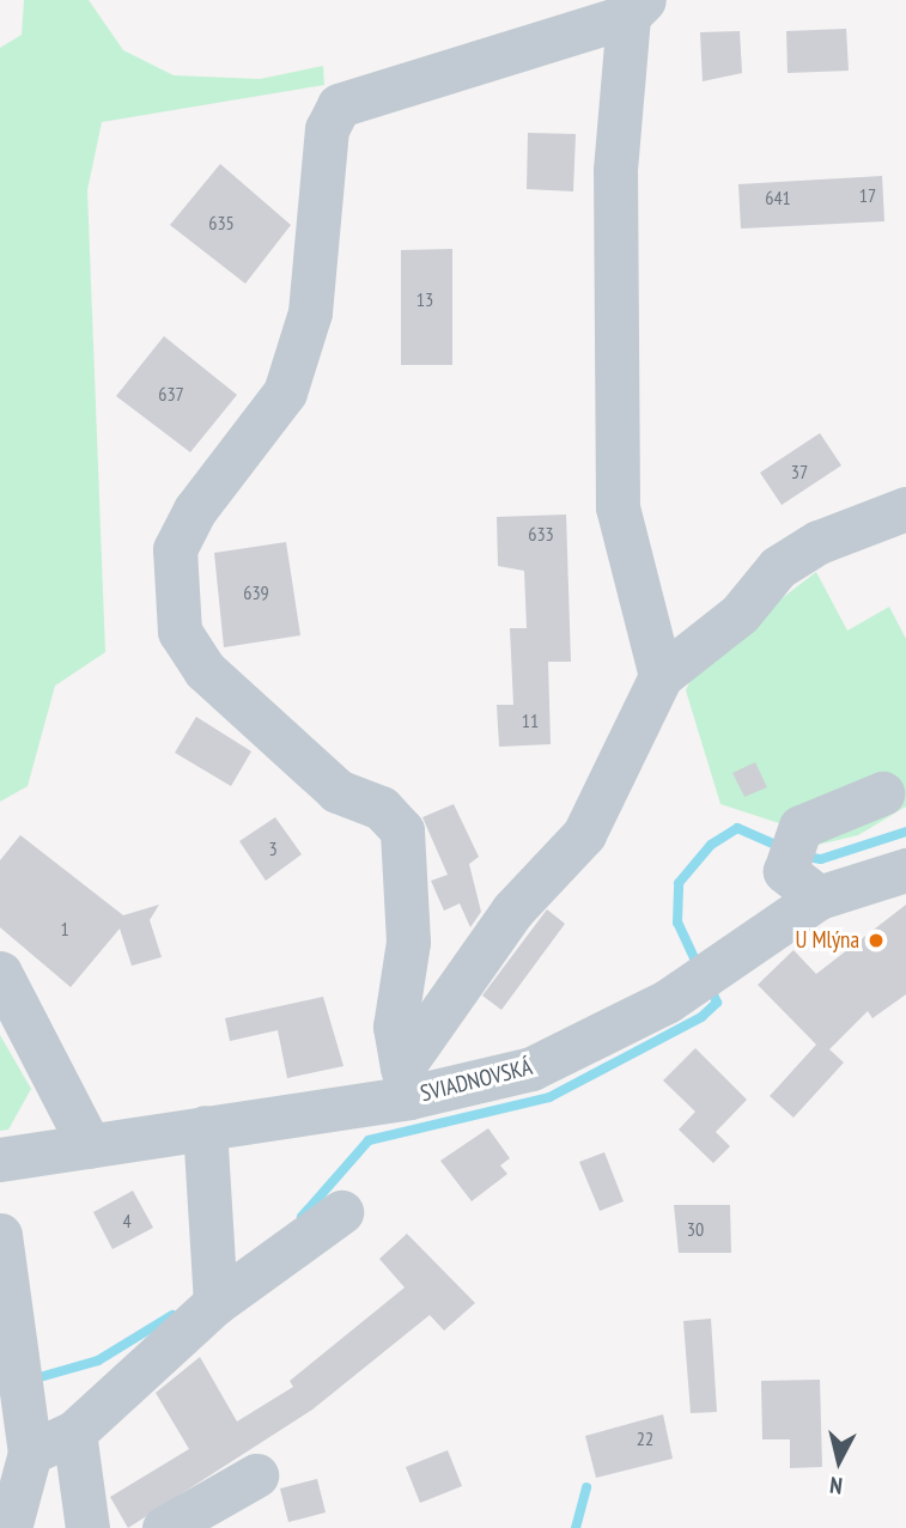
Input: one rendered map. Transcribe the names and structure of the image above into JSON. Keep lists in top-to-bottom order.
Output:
{
  "streets": {
    "street": ["SVIADNOVSKÁ"]
  },
  "places": ["U Mlýna"],
  "house_numbers": [
    "17",
    "641",
    "635",
    "13",
    "637",
    "37",
    "633",
    "639",
    "11",
    "3",
    "1",
    "4",
    "30",
    "22"
  ],
  "north": "bottom"
}
